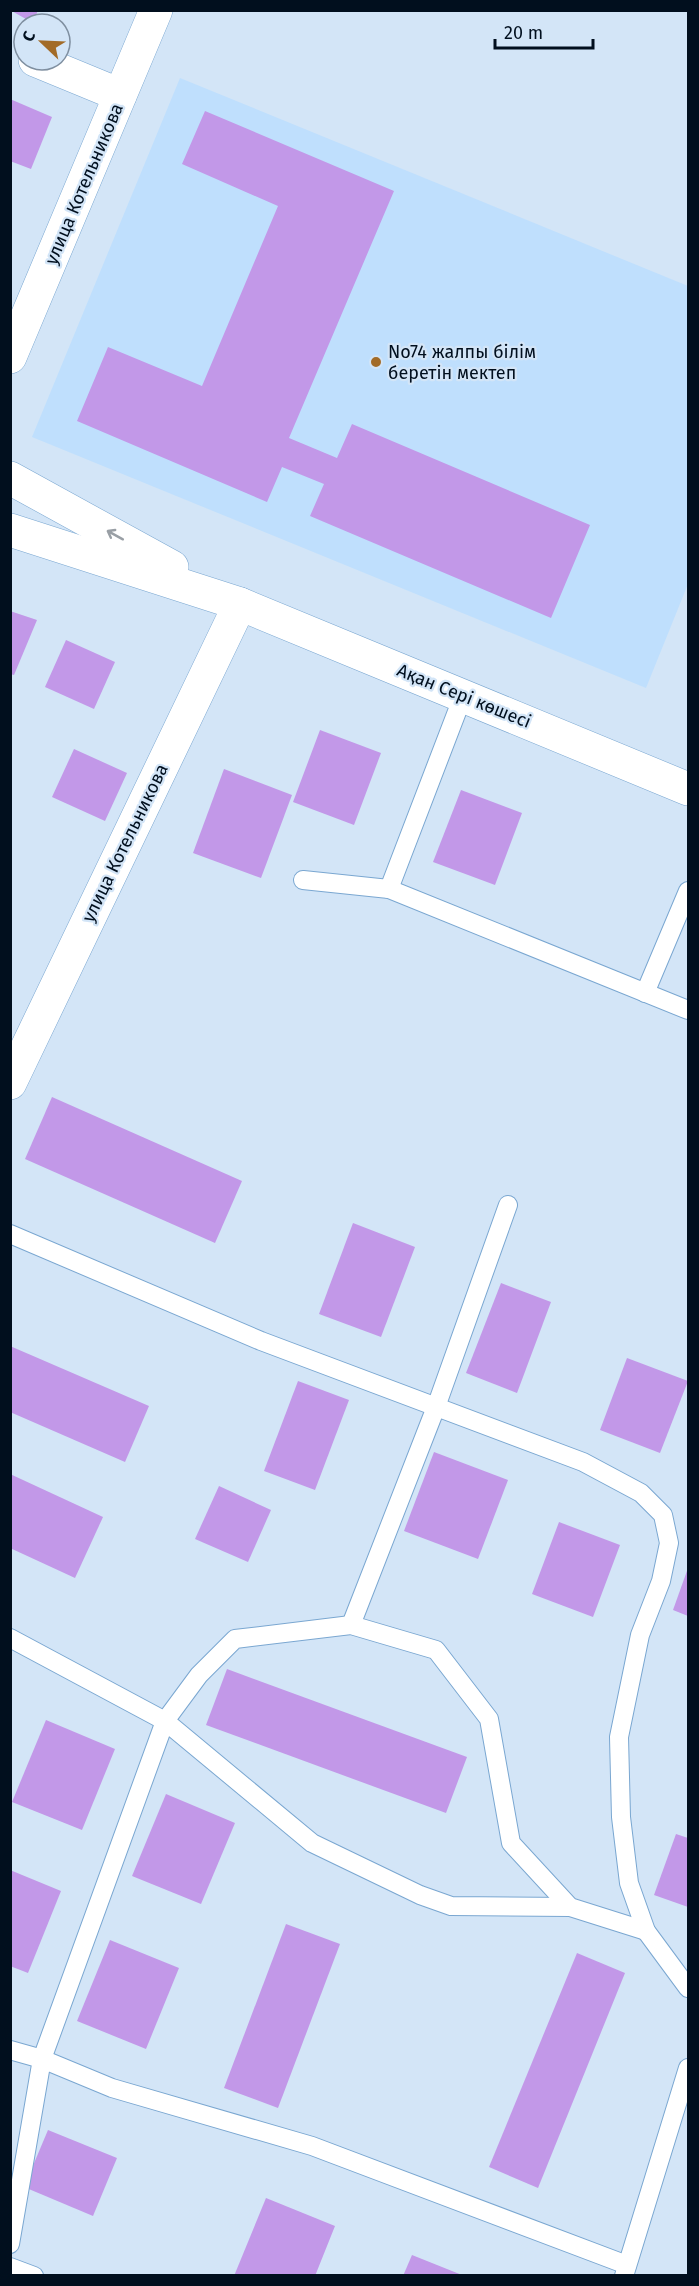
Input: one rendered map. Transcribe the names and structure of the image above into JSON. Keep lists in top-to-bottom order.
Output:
{
  "streets": {
    "street": ["улица Котельникова", "Ақан Сері көшесі"]
  },
  "crossings": [
    ["улица Котельникова", "Ақан Сері көшесі"]
  ],
  "places": ["No74 жалпы білім беретін мектеп"],
  "scale_bar": "20 m",
  "north": "top left"
}
